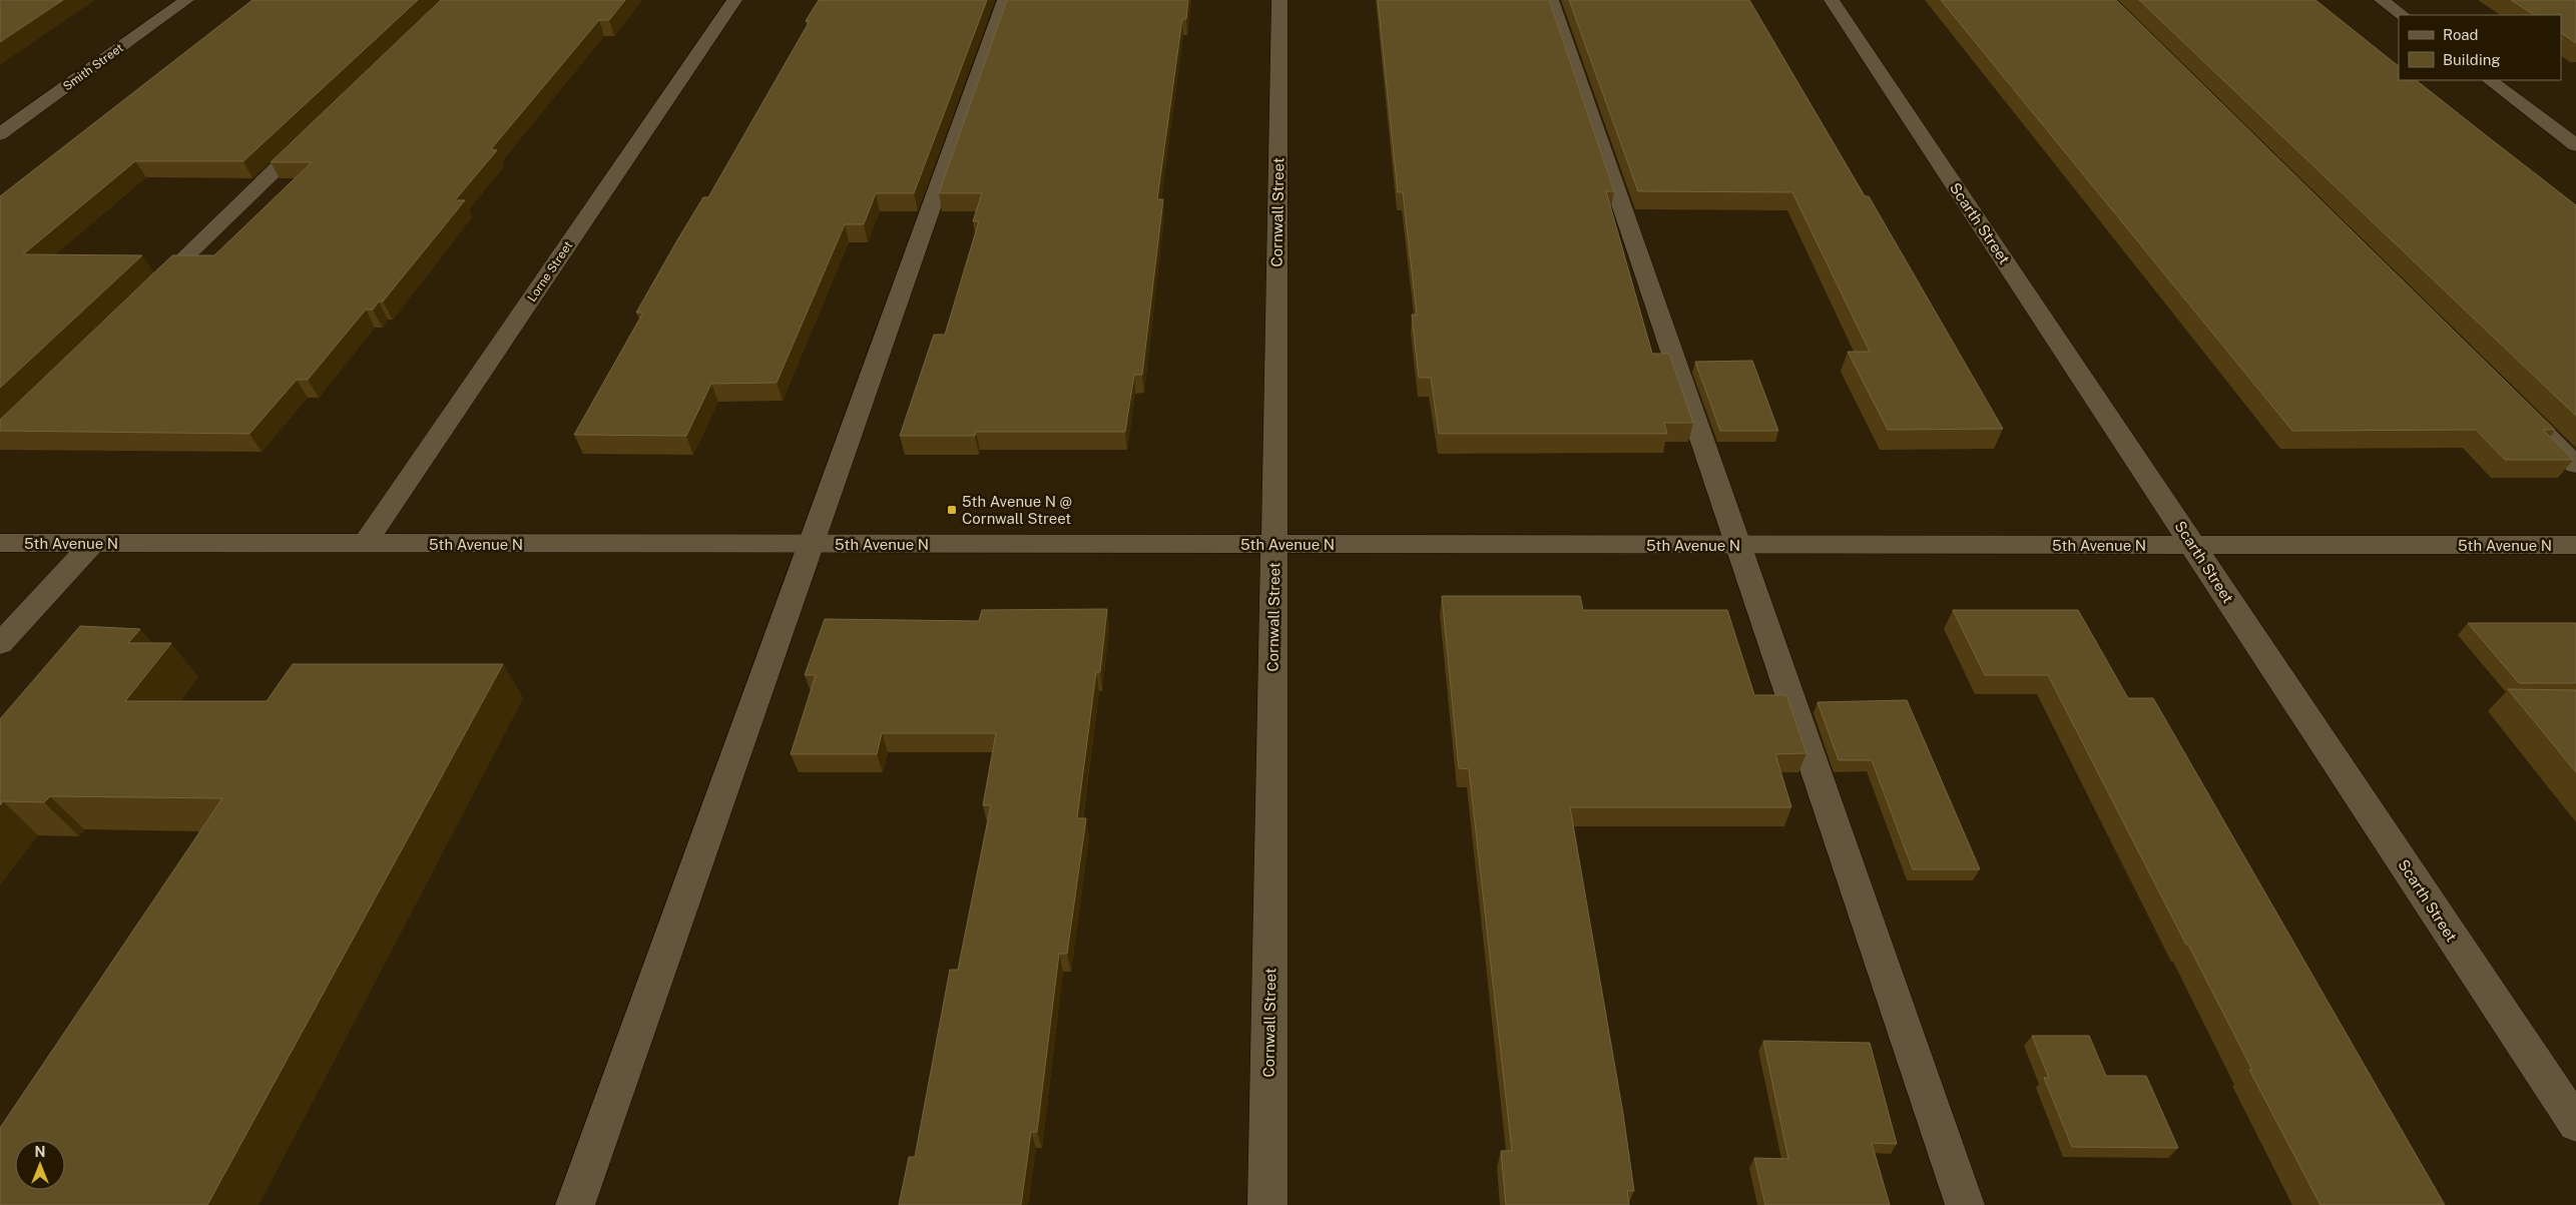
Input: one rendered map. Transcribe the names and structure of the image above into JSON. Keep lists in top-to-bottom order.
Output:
{
  "streets": {
    "street": [
      "Smith Street",
      "Cornwall Street",
      "Scarth Street",
      "Lorne Street",
      "5th Avenue N"
    ]
  },
  "crossings": [
    ["Cornwall Street", "5th Avenue N"],
    ["Scarth Street", "5th Avenue N"],
    ["Lorne Street", "5th Avenue N"]
  ],
  "places": {
    "transit": ["5th Avenue N @ Cornwall Street"]
  },
  "legend": ["Road", "Building"],
  "north": "top"
}
